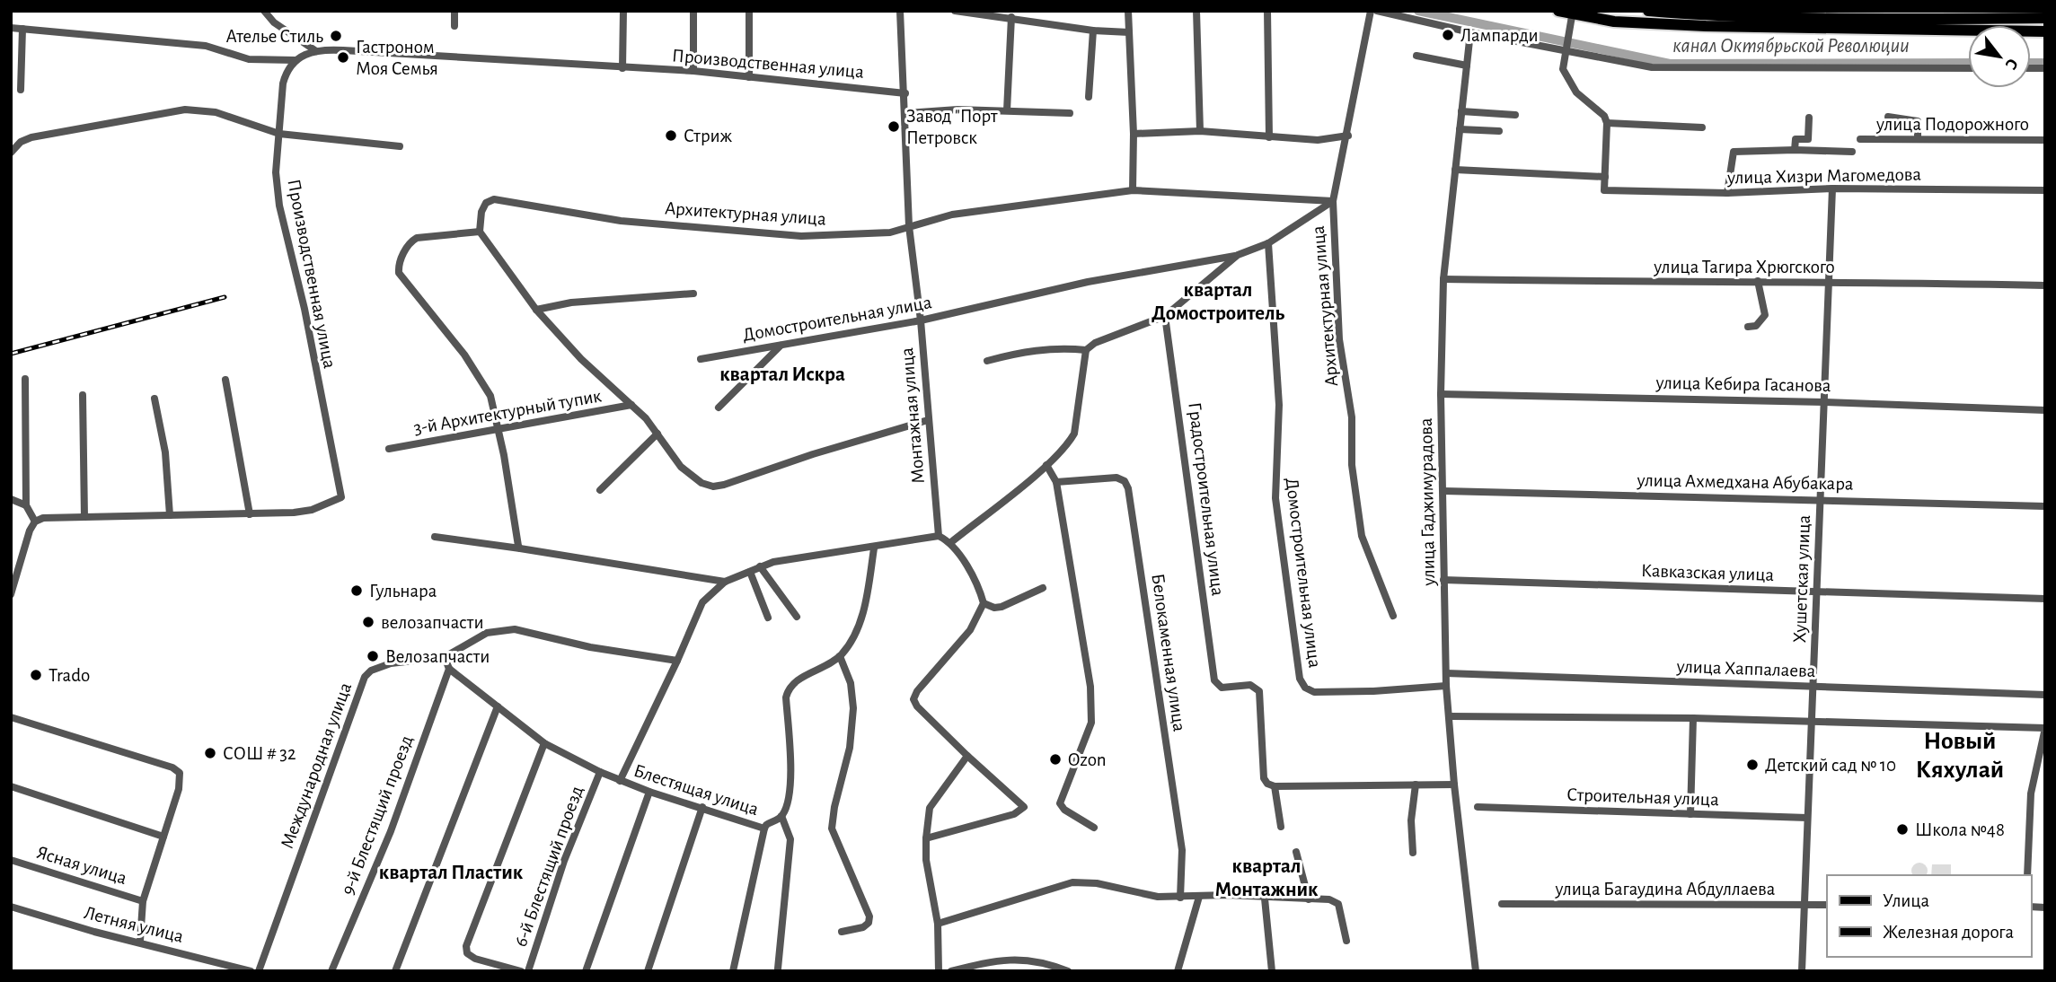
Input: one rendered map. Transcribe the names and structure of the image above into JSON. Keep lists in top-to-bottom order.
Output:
{
  "streets": {
    "street": [
      "Производственная улица",
      "улица Подорожного",
      "улица Хизри Магомедова",
      "Архитектурная улица",
      "улица Тагира Хрюгского",
      "Домостроительная улица",
      "улица Кебира Гасанова",
      "3-й Архитектурный тупик",
      "Монтажная улица",
      "улица Ахмедхана Абубакара",
      "Градостроительная улица",
      "улица Гаджимурадова",
      "Кавказская улица",
      "Хушетская улица",
      "Белокаменная улица",
      "улица Хаппалаева",
      "Международная улица",
      "Блестящая улица",
      "Строительная улица",
      "9-й Блестящий проезд",
      "Ясная улица",
      "6-й Блестящий проезд",
      "улица Багаудина Абдуллаева",
      "Летняя улица"
    ]
  },
  "crossings": [
    ["Производственная улица", "Монтажная улица"],
    ["улица Хизри Магомедова", "Хушетская улица"],
    ["Архитектурная улица", "Монтажная улица"],
    ["улица Тагира Хрюгского", "улица Гаджимурадова"],
    ["улица Тагира Хрюгского", "Хушетская улица"],
    ["Домостроительная улица", "Монтажная улица"],
    ["Домостроительная улица", "улица Гаджимурадова"],
    ["улица Кебира Гасанова", "улица Гаджимурадова"],
    ["улица Кебира Гасанова", "Хушетская улица"],
    ["улица Ахмедхана Абубакара", "улица Гаджимурадова"],
    ["улица Ахмедхана Абубакара", "Хушетская улица"],
    ["улица Гаджимурадова", "Кавказская улица"],
    ["улица Гаджимурадова", "улица Хаппалаева"],
    ["Кавказская улица", "Хушетская улица"],
    ["Хушетская улица", "улица Хаппалаева"],
    ["Хушетская улица", "Строительная улица"],
    ["Хушетская улица", "улица Багаудина Абдуллаева"],
    ["Международная улица", "Блестящая улица"],
    ["Блестящая улица", "9-й Блестящий проезд"],
    ["Блестящая улица", "6-й Блестящий проезд"]
  ],
  "districts": [
    "квартал Домостроитель",
    "квартал Искра",
    "Новый Кяхулай",
    "квартал Монтажник",
    "квартал Пластик"
  ],
  "water": ["канал Октябрьской Революции"],
  "places": [
    "Лампарди",
    "Ателье Cтиль",
    "Гастроном Моя Семья",
    "Завод \"Порт Петровск",
    "Стриж",
    "Гульнара",
    "велозапчасти",
    "Велозапчасти",
    "Trado",
    "СОШ # 32",
    "Ozon",
    "Детский сад № 10",
    "Школа №48"
  ],
  "legend": ["Улица", "Железная дорога"],
  "north": "bottom right"
}
